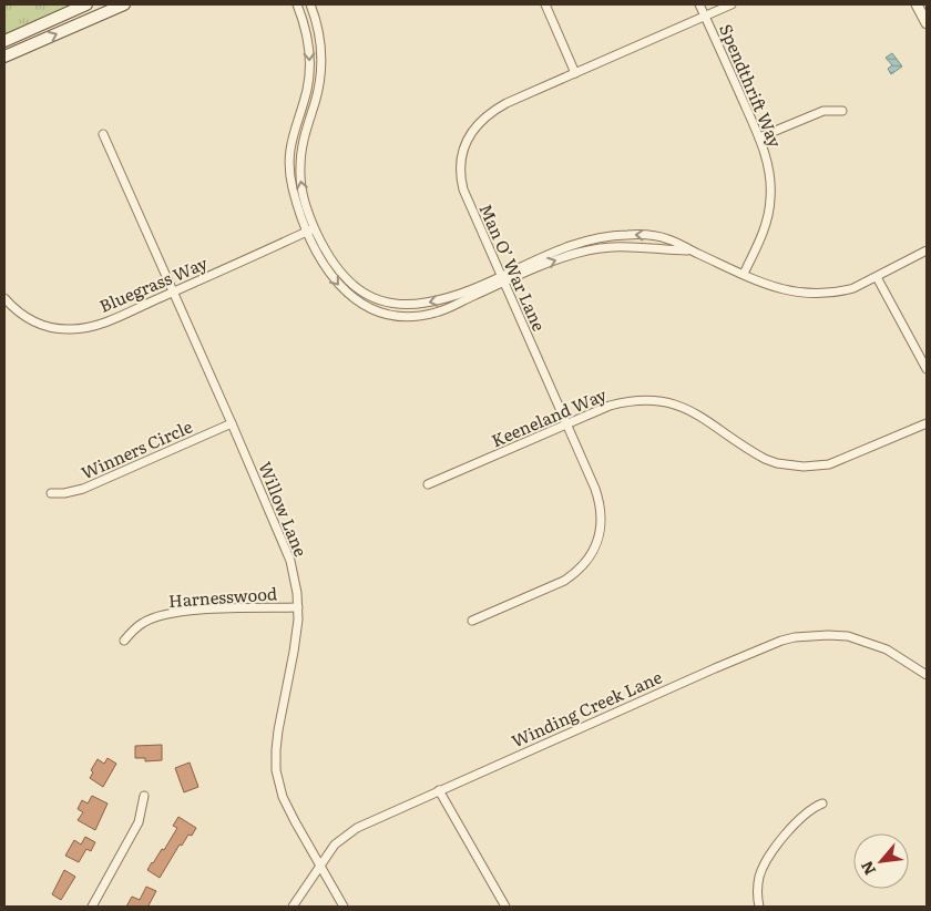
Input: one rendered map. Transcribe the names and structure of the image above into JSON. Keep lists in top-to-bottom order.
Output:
{
  "streets": {
    "street": [
      "Spendthrift Way",
      "Man O’ War Lane",
      "Bluegrass Way",
      "Keeneland Way",
      "Winners Circle",
      "Willow Lane",
      "Harnesswood",
      "Winding Creek Lane"
    ]
  },
  "crossings": [
    ["Spendthrift Way", "Man O’ War Lane"],
    ["Man O’ War Lane", "Keeneland Way"],
    ["Bluegrass Way", "Willow Lane"],
    ["Winners Circle", "Willow Lane"],
    ["Willow Lane", "Harnesswood"],
    ["Willow Lane", "Winding Creek Lane"]
  ],
  "north": "bottom left"
}
